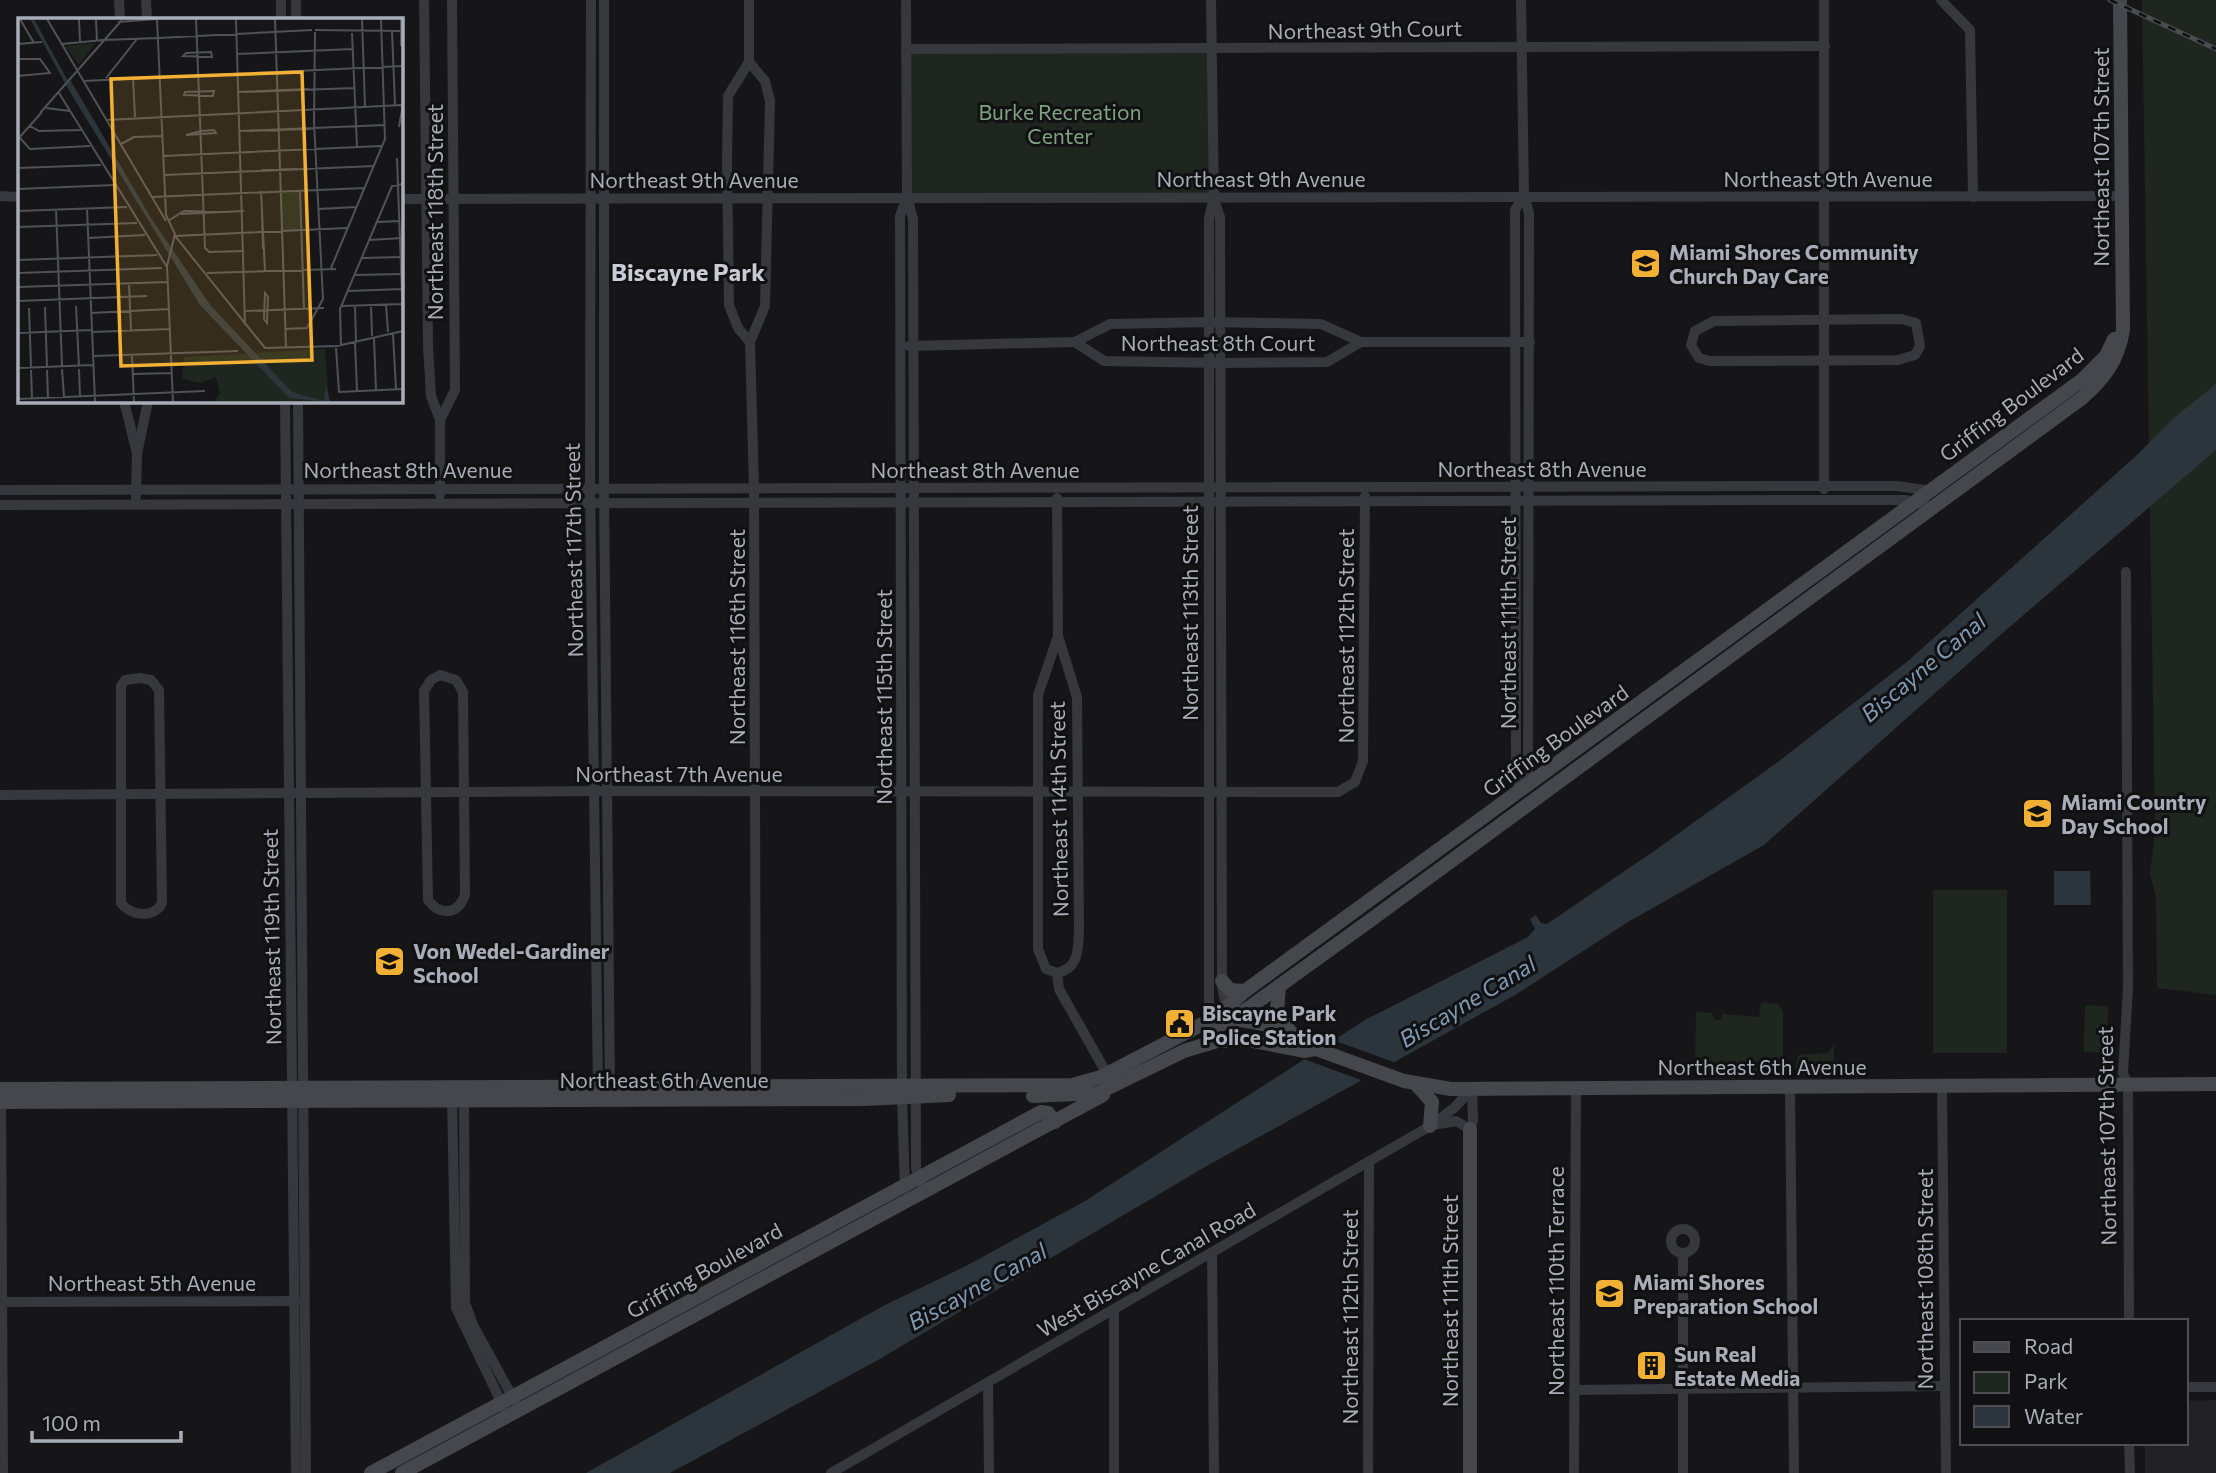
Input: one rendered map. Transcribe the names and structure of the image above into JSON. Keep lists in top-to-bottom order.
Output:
{
  "streets": {
    "street": [
      "Northeast 9th Court",
      "Northeast 107th Street",
      "Northeast 9th Avenue",
      "Northeast 118th Street",
      "Northeast 8th Court",
      "Griffing Boulevard",
      "Northeast 8th Avenue",
      "Northeast 117th Street",
      "Northeast 113th Street",
      "Northeast 111th Street",
      "Northeast 112th Street",
      "Northeast 116th Street",
      "Northeast 115th Street",
      "Northeast 7th Avenue",
      "Northeast 114th Street",
      "Northeast 119th Street",
      "Northeast 6th Avenue",
      "West Biscayne Canal Road",
      "Northeast 108th Street",
      "Northeast 110th Terrace",
      "Northeast 5th Avenue"
    ]
  },
  "crossings": [
    ["Northeast 9th Court", "Northeast 113th Street"],
    ["Northeast 9th Court", "Northeast 111th Street"],
    ["Northeast 9th Court", "Northeast 115th Street"],
    ["Northeast 107th Street", "Northeast 9th Avenue"],
    ["Northeast 107th Street", "Griffing Boulevard"],
    ["Northeast 107th Street", "Northeast 6th Avenue"],
    ["Northeast 9th Avenue", "Northeast 118th Street"],
    ["Northeast 9th Avenue", "Northeast 117th Street"],
    ["Northeast 9th Avenue", "Northeast 113th Street"],
    ["Northeast 9th Avenue", "Northeast 111th Street"],
    ["Northeast 9th Avenue", "Northeast 116th Street"],
    ["Northeast 9th Avenue", "Northeast 115th Street"],
    ["Northeast 118th Street", "Northeast 8th Avenue"],
    ["Northeast 8th Court", "Northeast 113th Street"],
    ["Northeast 8th Court", "Northeast 111th Street"],
    ["Northeast 8th Court", "Northeast 115th Street"],
    ["Griffing Boulevard", "Northeast 8th Avenue"],
    ["Griffing Boulevard", "Northeast 113th Street"],
    ["Griffing Boulevard", "Northeast 111th Street"],
    ["Griffing Boulevard", "Northeast 115th Street"],
    ["Griffing Boulevard", "Northeast 114th Street"],
    ["Griffing Boulevard", "Northeast 6th Avenue"],
    ["Northeast 8th Avenue", "Northeast 117th Street"],
    ["Northeast 8th Avenue", "Northeast 113th Street"],
    ["Northeast 8th Avenue", "Northeast 111th Street"],
    ["Northeast 8th Avenue", "Northeast 112th Street"],
    ["Northeast 8th Avenue", "Northeast 116th Street"],
    ["Northeast 8th Avenue", "Northeast 115th Street"],
    ["Northeast 8th Avenue", "Northeast 114th Street"],
    ["Northeast 8th Avenue", "Northeast 119th Street"],
    ["Northeast 117th Street", "Northeast 7th Avenue"],
    ["Northeast 117th Street", "Northeast 6th Avenue"],
    ["Northeast 113th Street", "Northeast 7th Avenue"],
    ["Northeast 113th Street", "Northeast 6th Avenue"],
    ["Northeast 112th Street", "Northeast 7th Avenue"],
    ["Northeast 112th Street", "West Biscayne Canal Road"],
    ["Northeast 116th Street", "Northeast 7th Avenue"],
    ["Northeast 116th Street", "Northeast 6th Avenue"],
    ["Northeast 115th Street", "Northeast 7th Avenue"],
    ["Northeast 115th Street", "Northeast 6th Avenue"],
    ["Northeast 7th Avenue", "Northeast 114th Street"],
    ["Northeast 7th Avenue", "Northeast 119th Street"],
    ["Northeast 119th Street", "Northeast 6th Avenue"],
    ["Northeast 119th Street", "Northeast 5th Avenue"],
    ["Northeast 6th Avenue", "West Biscayne Canal Road"],
    ["Northeast 6th Avenue", "Northeast 108th Street"],
    ["Northeast 6th Avenue", "Northeast 110th Terrace"]
  ],
  "districts": ["Biscayne Park"],
  "water": ["Biscayne Canal"],
  "parks": ["Burke Recreation Center"],
  "places": {
    "school or university": [
      "Miami Shores Community Church Day Care",
      "Miami Country Day School",
      "Von Wedel-Gardiner School",
      "Miami Shores Preparation School"
    ],
    "public building": ["Biscayne Park Police Station"],
    "building": ["Sun Real Estate Media"]
  },
  "legend": ["Road", "Park", "Water"],
  "scale_bar": "100 m"
}
